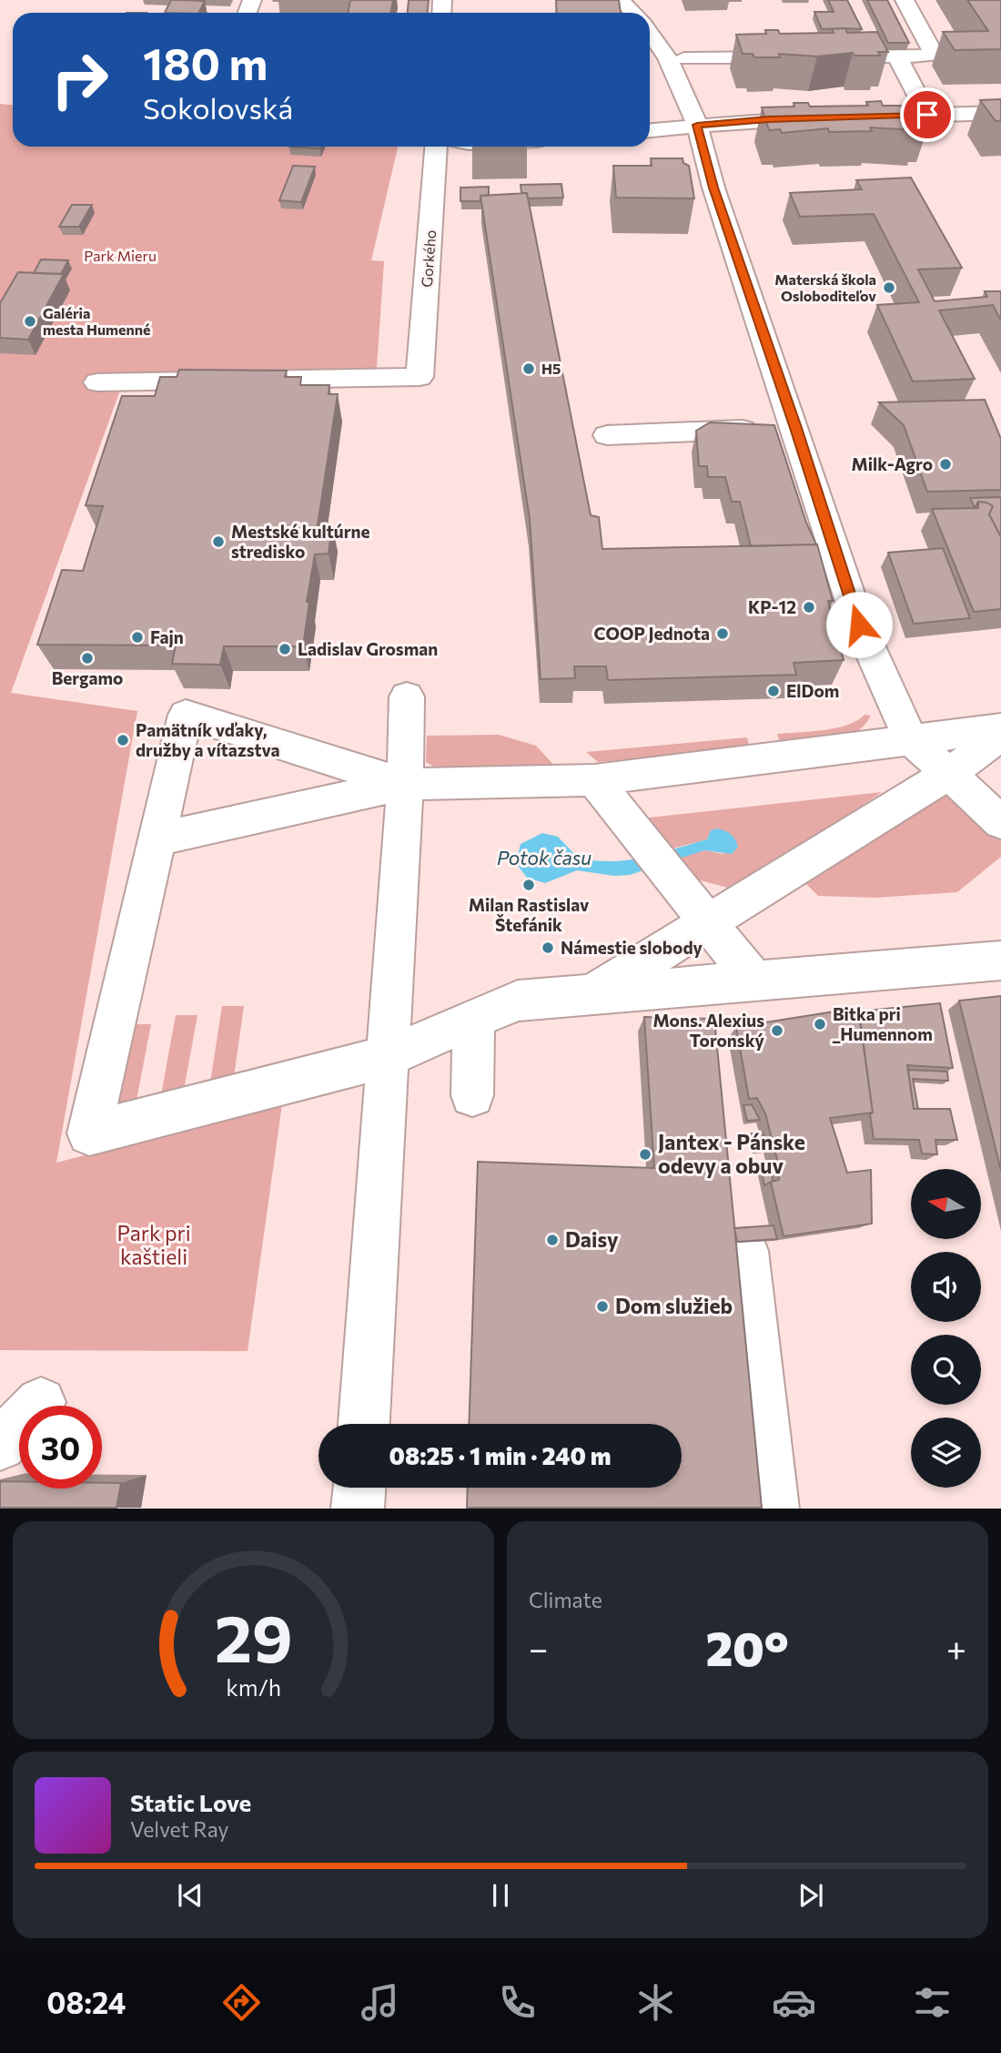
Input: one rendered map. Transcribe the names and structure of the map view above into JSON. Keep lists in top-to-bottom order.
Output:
{
  "streets": {
    "street": ["Gorkého"]
  },
  "water": ["Potok času"],
  "parks": ["Park Mieru", "Park pri kaštieli"],
  "places": [
    "Materská škola Osloboditeľov",
    "Galéria mesta Humenné",
    "H5",
    "Milk-Agro",
    "Mestské kultúrne stredisko",
    "KP-12",
    "COOP Jednota",
    "Fajn",
    "Ladislav Grosman",
    "Bergamo",
    "ElDom",
    "Pamätník vďaky, družby a vítazstva",
    "Milan Rastislav Štefánik",
    "Námestie slobody",
    "Bitka pri _Humennom",
    "Mons. Alexius Toronský",
    "Jantex - Pánske odevy a obuv",
    "Daisy",
    "Dom služieb"
  ],
  "north": "left",
  "page": {
    "turn": ["180 m", "Sokolovská"],
    "limit": "30",
    "trip": "08:25 · 1 min · 240 m",
    "tile": "Climate",
    "heat": ["−", "20°", "+"],
    "song": ["Static Love", "Velvet Ray"],
    "tabs": "08:24",
    "gauge": ["29", "km/h"]
  }
}
